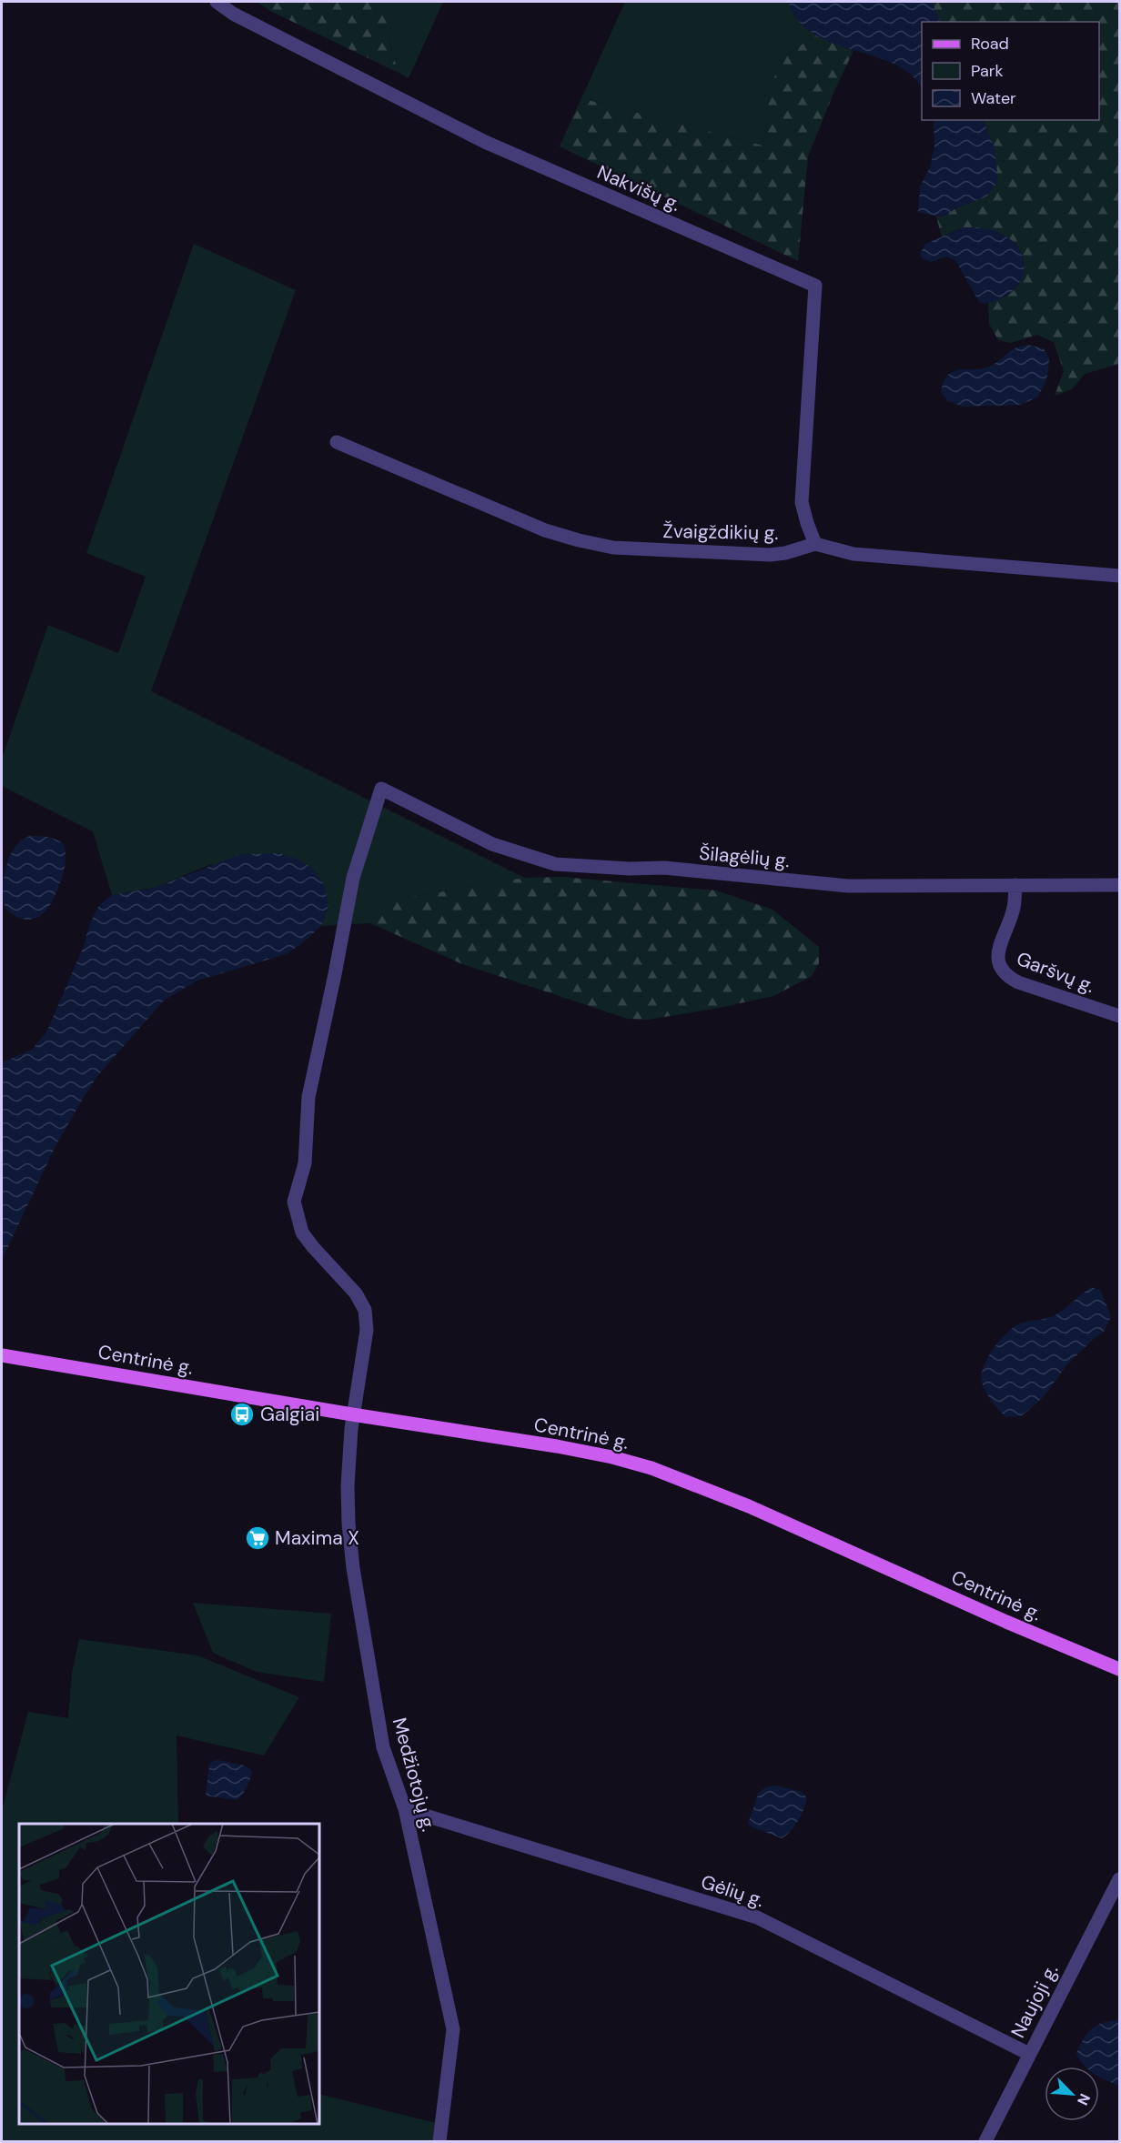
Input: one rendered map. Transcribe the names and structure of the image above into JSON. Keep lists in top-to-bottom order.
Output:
{
  "streets": {
    "main road": ["Centrinė g."],
    "street": [
      "Nakvišų g.",
      "Žvaigždikių g.",
      "Šilagėlių g.",
      "Garšvų g.",
      "Medžiotojų g.",
      "Gėlių g.",
      "Naujoji g."
    ]
  },
  "crossings": [
    ["Nakvišų g.", "Žvaigždikių g."],
    ["Šilagėlių g.", "Garšvų g."],
    ["Šilagėlių g.", "Medžiotojų g."],
    ["Centrinė g.", "Medžiotojų g."],
    ["Medžiotojų g.", "Gėlių g."],
    ["Gėlių g.", "Naujoji g."]
  ],
  "places": {
    "bus stop": ["Galgiai"],
    "supermarket": ["Maxima X"]
  },
  "legend": ["Road", "Park", "Water"],
  "north": "bottom right"
}
